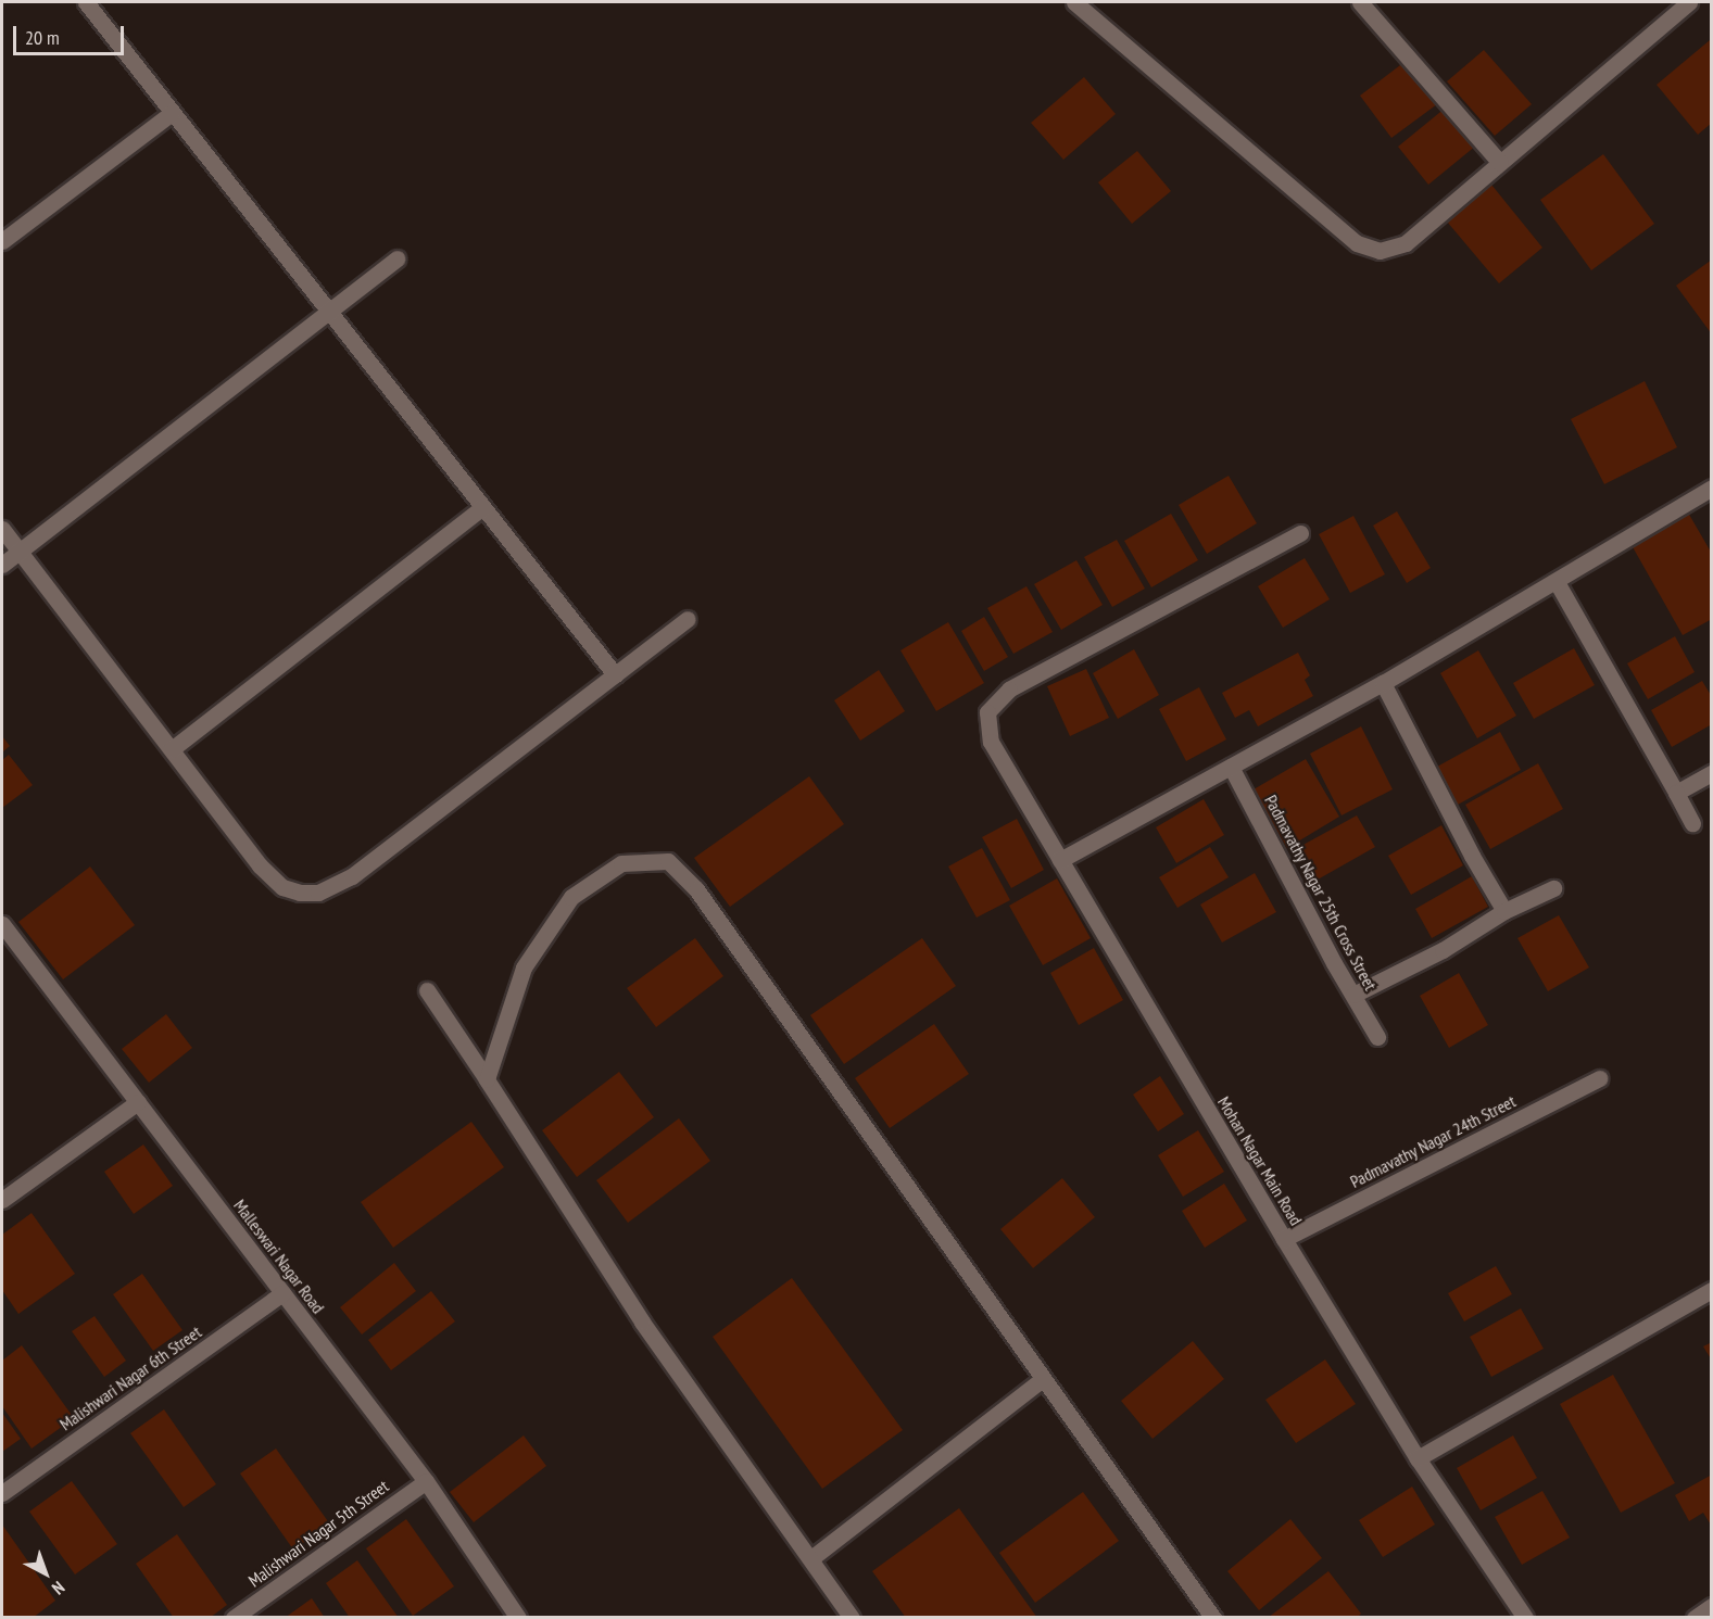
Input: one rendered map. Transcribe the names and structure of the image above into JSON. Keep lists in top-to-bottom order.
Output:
{
  "streets": {
    "street": [
      "Padmavathy Nagar 25th Cross Street",
      "Padmavathy Nagar 24th Street",
      "Mohan Nagar Main Road",
      "Malleswari Nagar Road",
      "Malishwari Nagar 6th Street",
      "Malishwari Nagar 5th Street"
    ]
  },
  "crossings": [
    ["Padmavathy Nagar 24th Street", "Mohan Nagar Main Road"],
    ["Malleswari Nagar Road", "Malishwari Nagar 6th Street"],
    ["Malleswari Nagar Road", "Malishwari Nagar 5th Street"]
  ],
  "scale_bar": "20 m",
  "north": "bottom right"
}
